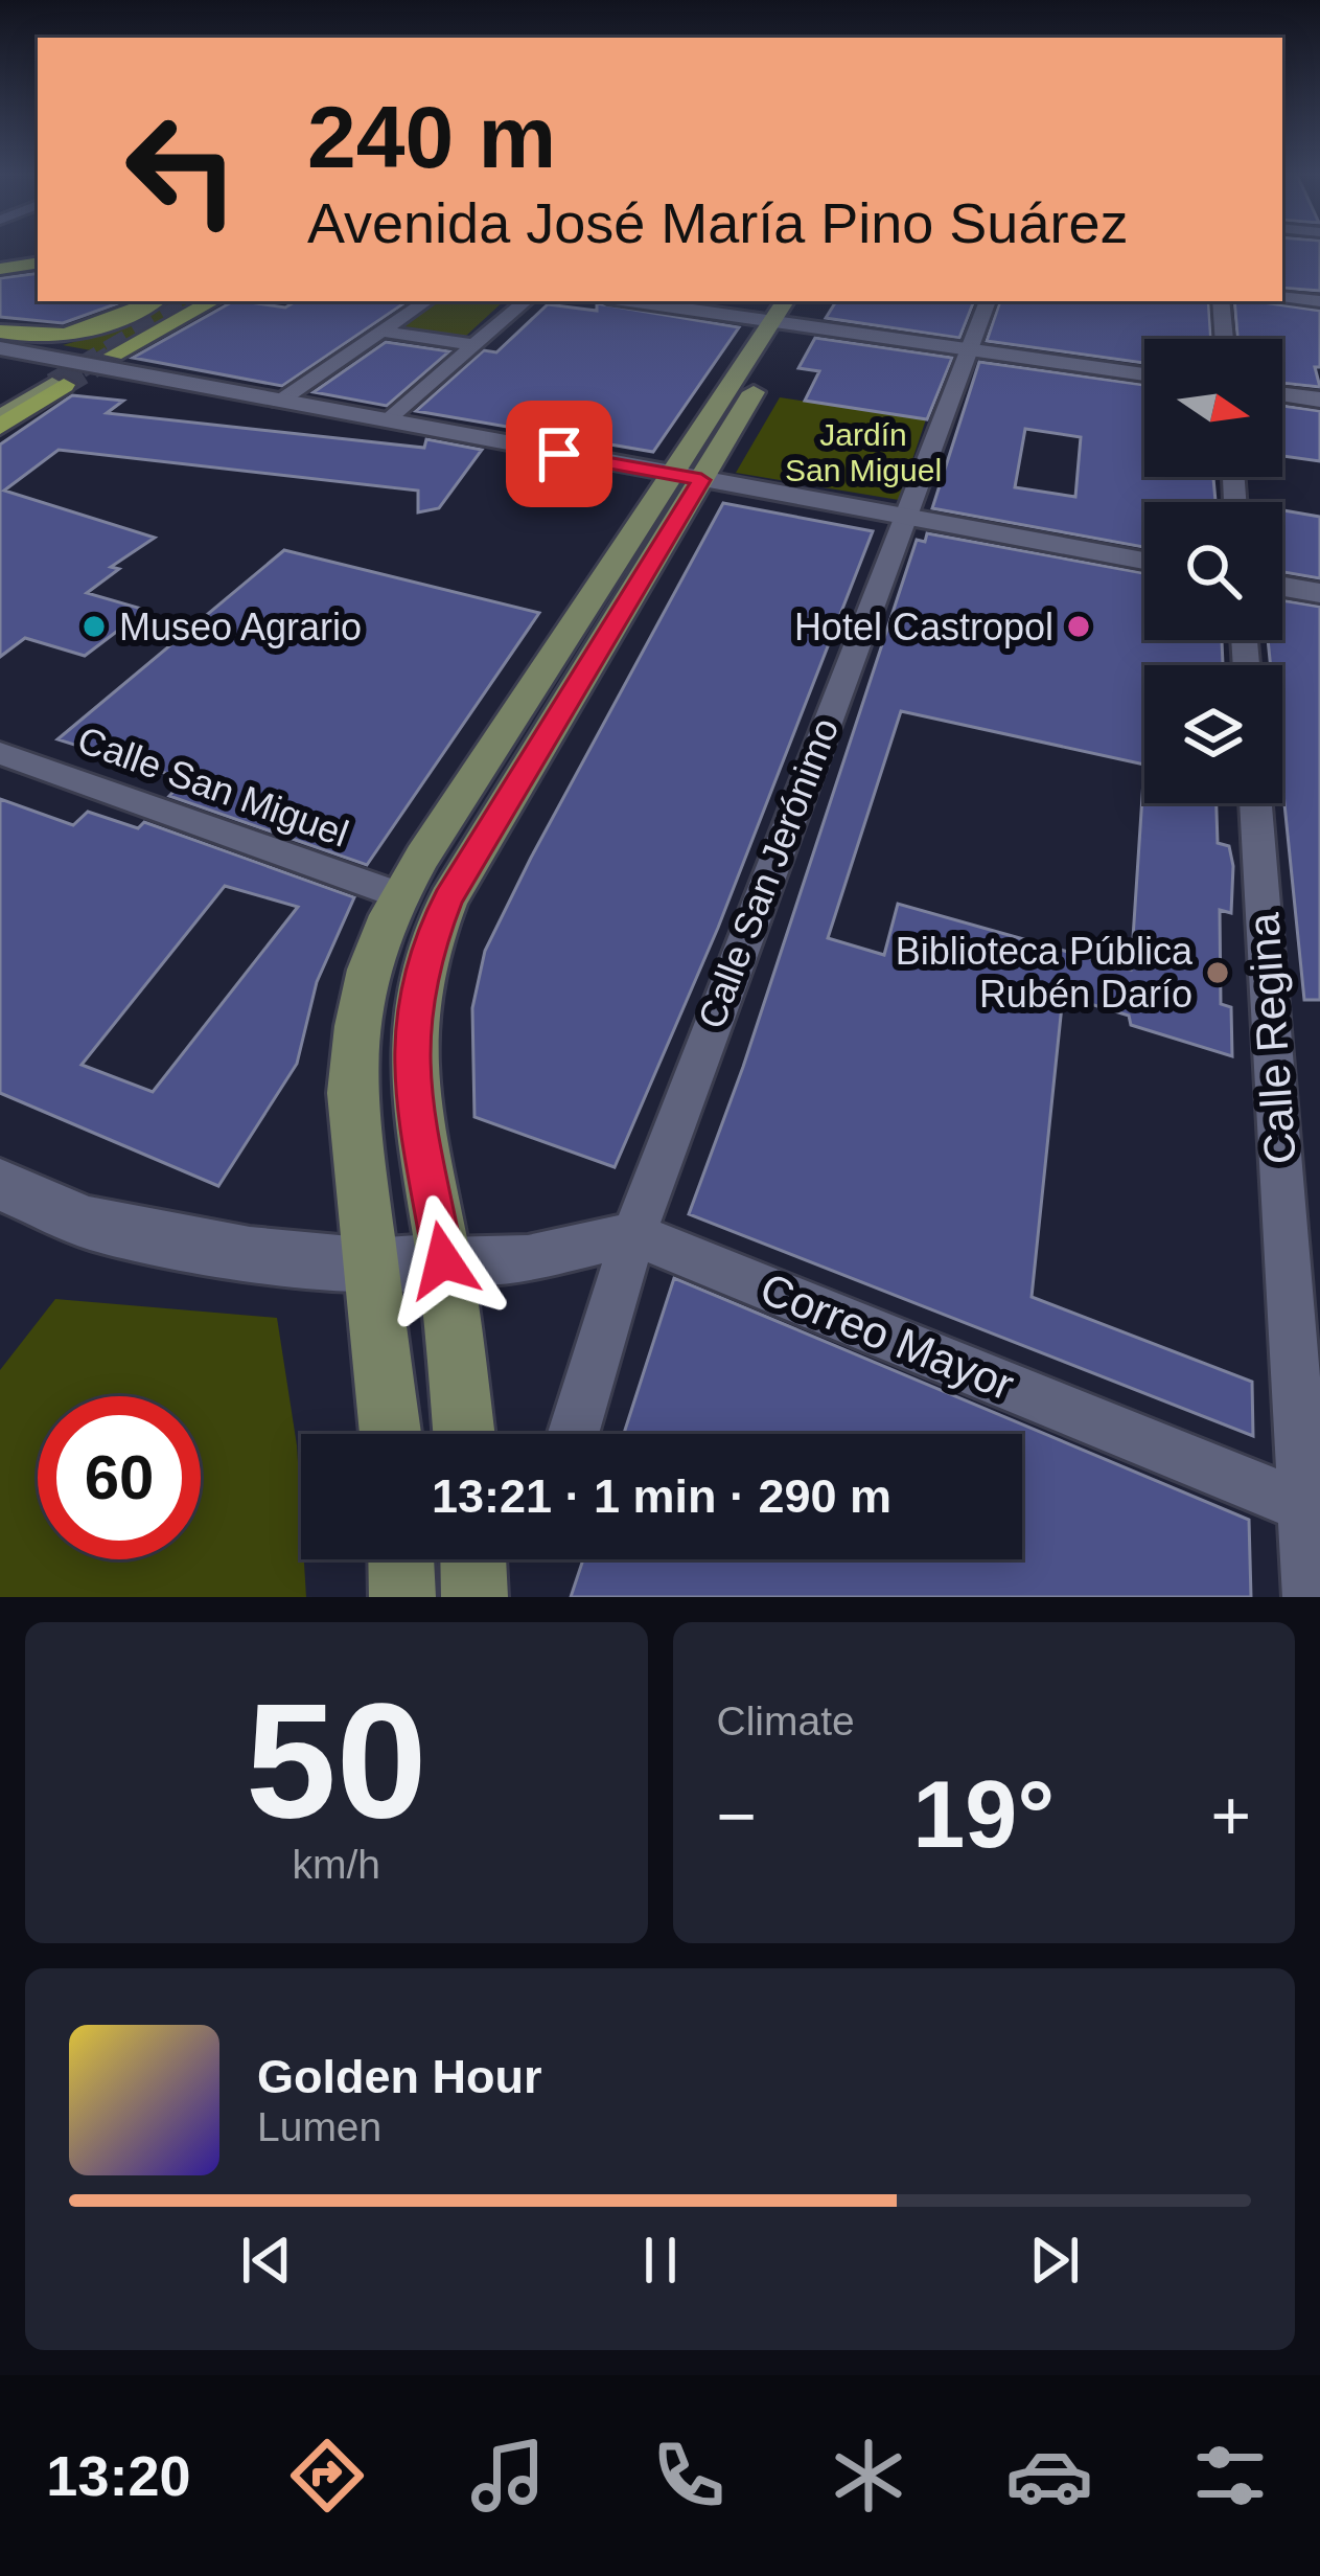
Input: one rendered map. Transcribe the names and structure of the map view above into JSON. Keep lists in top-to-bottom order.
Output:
{
  "streets": {
    "street": [
      "Calle San Miguel",
      "Calle San Jerónimo",
      "Calle Regina",
      "Correo Mayor"
    ]
  },
  "crossings": [
    ["Calle San Jerónimo", "Correo Mayor"],
    ["Calle Regina", "Correo Mayor"]
  ],
  "parks": ["Jardín San Miguel"],
  "places": ["Museo Agrario", "Hotel Castropol", "Biblioteca Pública Rubén Darío"],
  "north": "right",
  "page": {
    "turn": ["240 m", "Avenida José María Pino Suárez"],
    "limit": "60",
    "trip": "13:21 · 1 min · 290 m",
    "tile": [
      ["50", "km/h"],
      "Climate"
    ],
    "heat": ["−", "19°", "+"],
    "song": ["Golden Hour", "Lumen"],
    "tabs": "13:20"
  }
}
